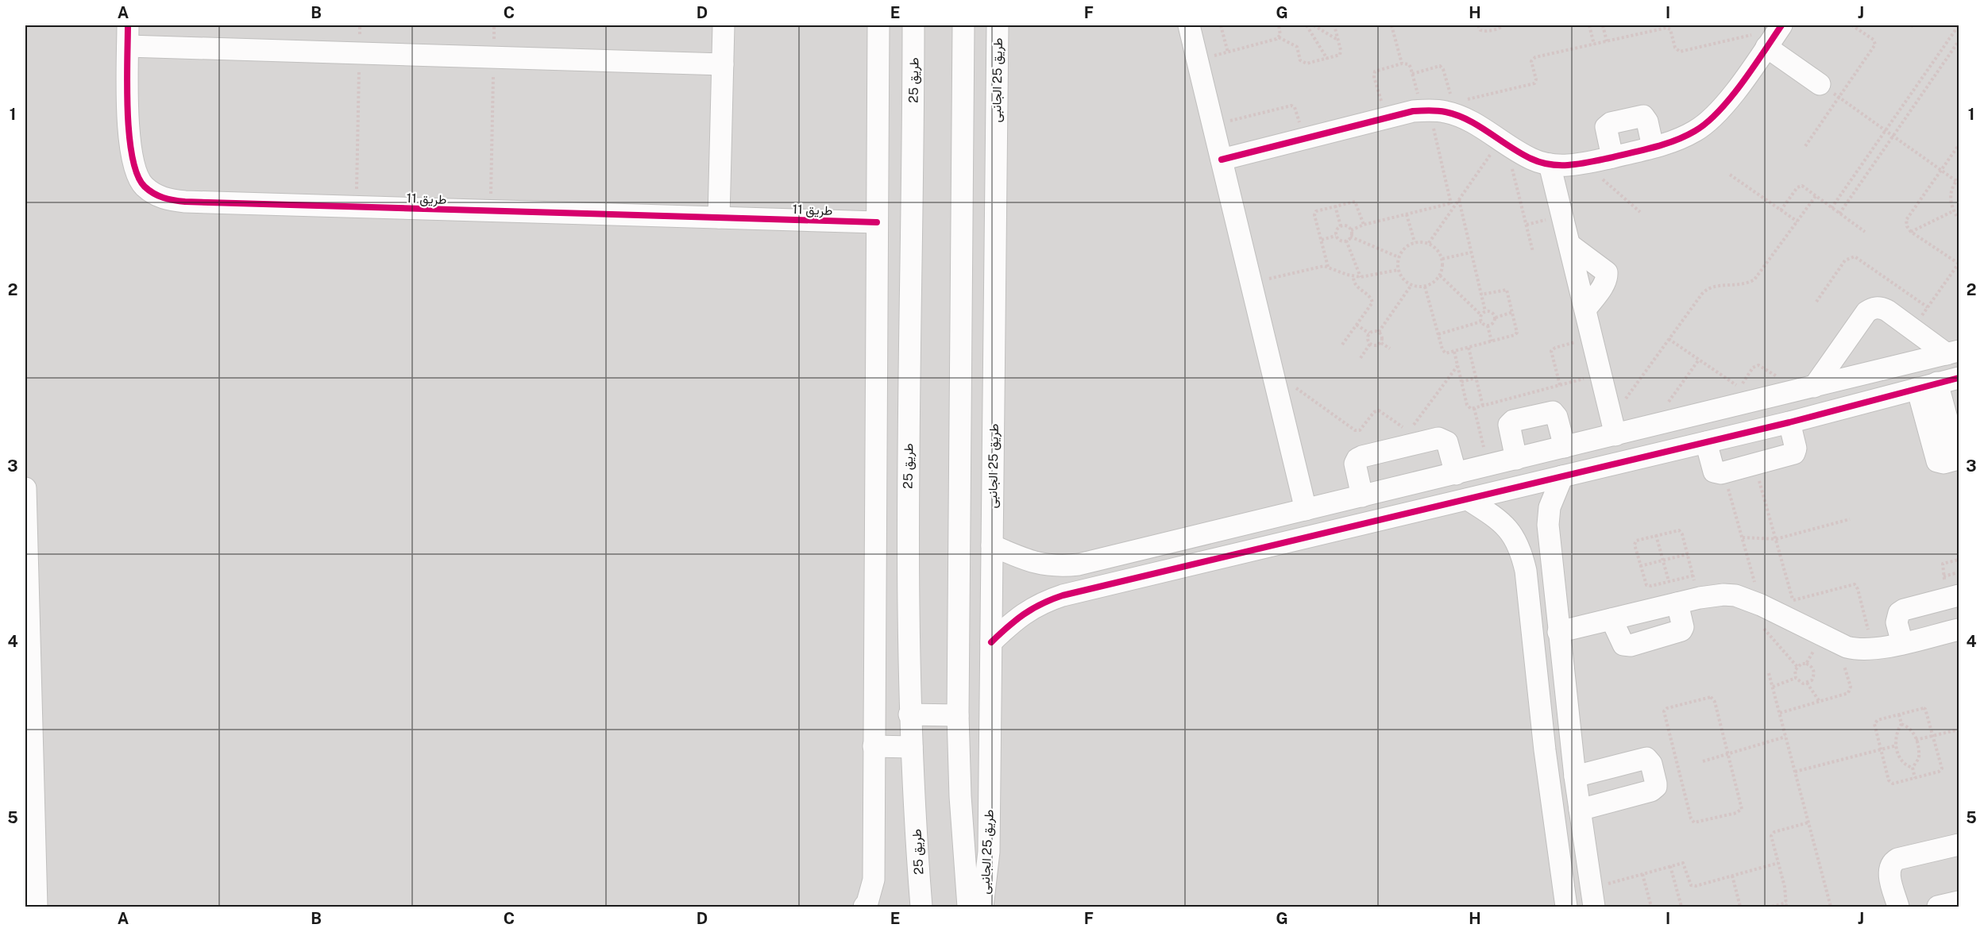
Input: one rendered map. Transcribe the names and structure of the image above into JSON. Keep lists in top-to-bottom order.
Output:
{
  "streets": {
    "street": ["طريق 25", "طريق 25 الجانبى", "طريق 11"]
  },
  "grid": {
    "columns": [
      "A",
      "B",
      "C",
      "D",
      "E",
      "F",
      "G",
      "H",
      "I",
      "J"
    ],
    "rows": [
      "1",
      "2",
      "3",
      "4",
      "5"
    ]
  }
}
